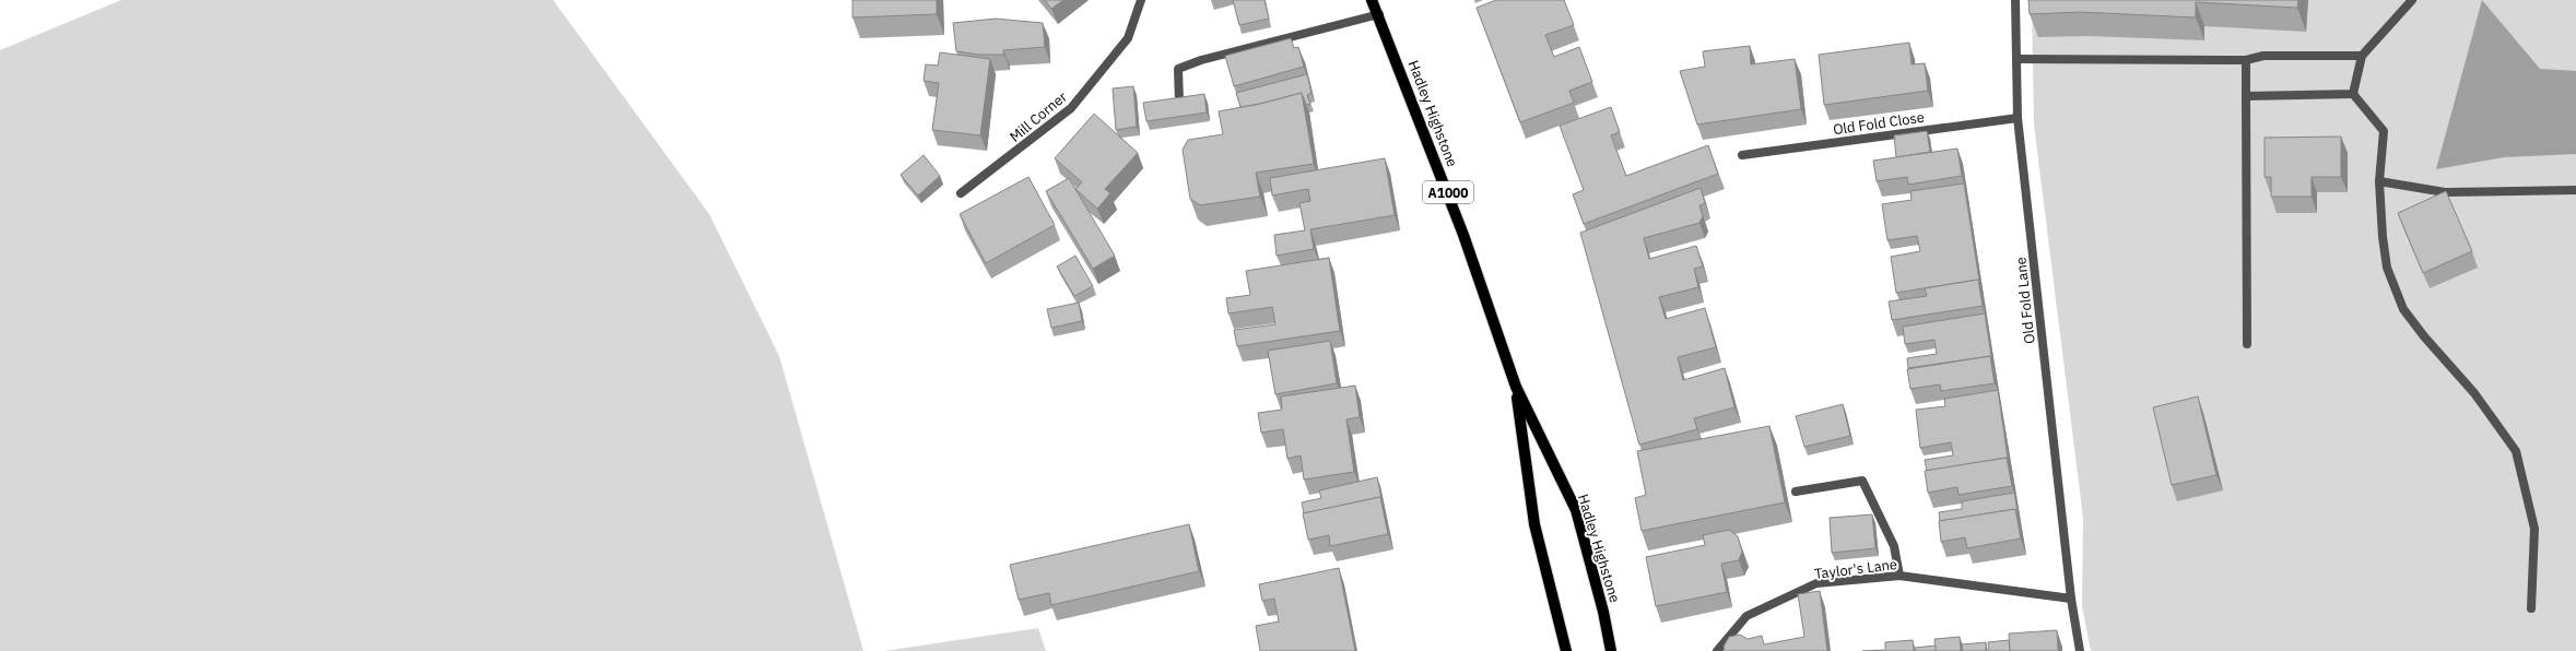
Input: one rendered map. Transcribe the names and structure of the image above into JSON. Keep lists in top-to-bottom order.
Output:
{
  "streets": {
    "main road": ["Hadley Highstone", "A1000"],
    "street": [
      "Mill Corner",
      "Old Fold Close",
      "Old Fold Lane",
      "Taylor's Lane"
    ]
  },
  "crossings": [
    ["Old Fold Close", "Old Fold Lane"],
    ["Old Fold Lane", "Taylor's Lane"]
  ]
}
